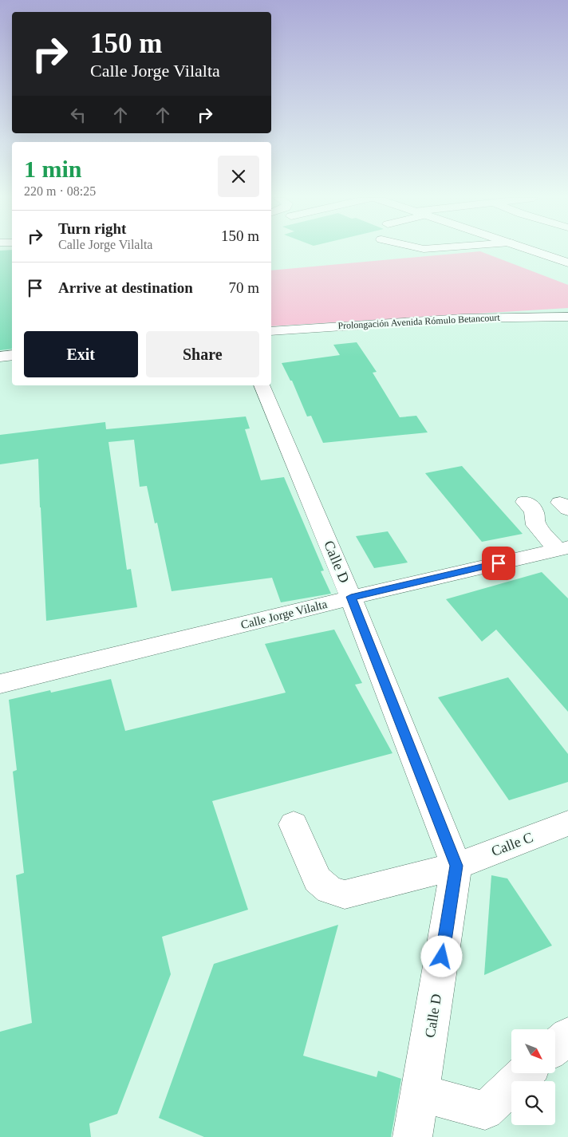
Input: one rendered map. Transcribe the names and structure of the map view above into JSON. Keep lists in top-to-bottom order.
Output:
{
  "streets": {
    "street": [
      "Prolongación Avenida Rómulo Betancourt",
      "Calle D",
      "Calle Jorge Vilalta",
      "Calle C"
    ]
  },
  "crossings": [
    ["Calle D", "Calle Jorge Vilalta"],
    ["Calle D", "Calle C"]
  ],
  "north": "bottom right",
  "page": {
    "turn": ["150 m", "Calle Jorge Vilalta"],
    "heading": ["1 min", "220 m · 08:25"],
    "list": [
      {
        "name": "Turn right",
        "note": "Calle Jorge Vilalta",
        "value": "150 m"
      },
      {
        "name": "Arrive at destination",
        "value": "70 m"
      }
    ],
    "buttons": ["Exit", "Share"]
  }
}
